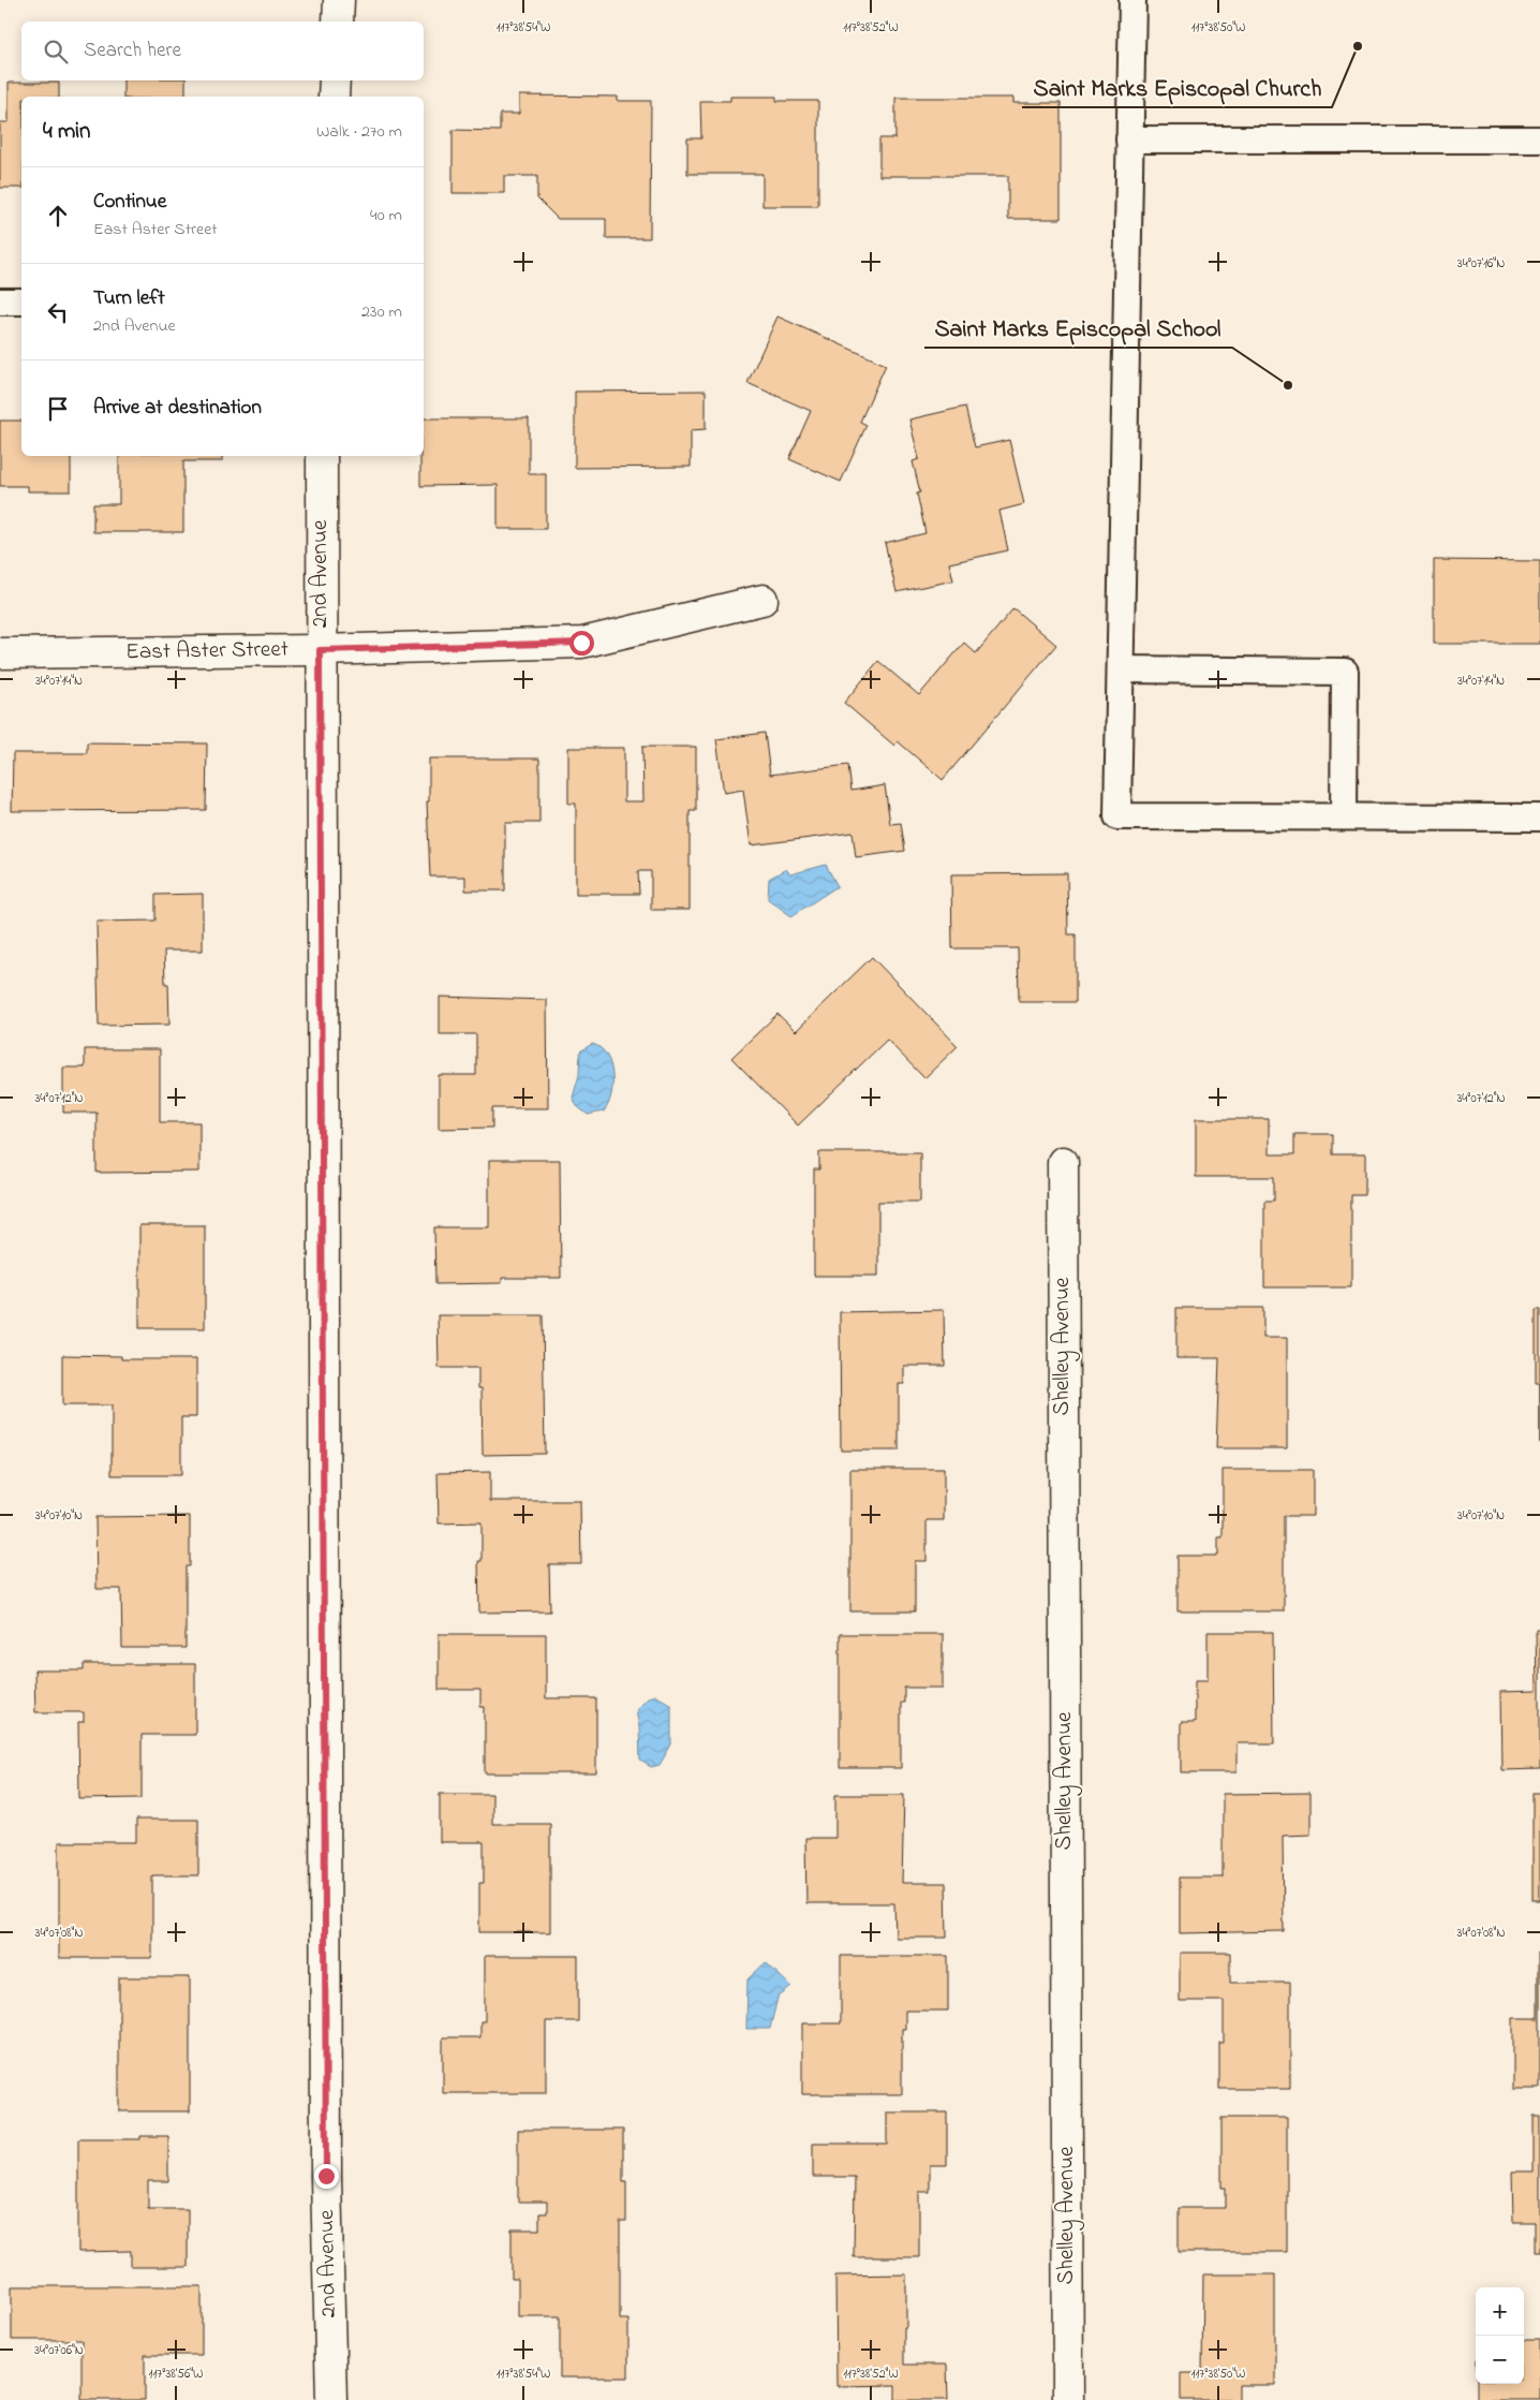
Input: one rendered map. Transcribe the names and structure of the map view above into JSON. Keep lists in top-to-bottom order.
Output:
{
  "streets": {
    "street": ["2nd Avenue", "East Aster Street", "Shelley Avenue"]
  },
  "crossings": [
    ["2nd Avenue", "East Aster Street"]
  ],
  "places": ["Saint Marks Episcopal Church", "Saint Marks Episcopal School"],
  "page": {
    "search": "Search here",
    "heading": ["4 min", "Walk · 270 m"],
    "list": [
      ["Continue", "East Aster Street", "40 m"],
      ["Turn left", "2nd Avenue", "230 m"],
      "Arrive at destination"
    ],
    "map_buttons": ["+", "−"]
  },
  "coordinates": [
    "117°38'54\"W",
    "117°38'52\"W",
    "117°38'50\"W",
    "34°07'16\"N",
    "34°07'14\"N",
    "34°07'12\"N",
    "34°07'10\"N",
    "34°07'08\"N",
    "34°07'06\"N",
    "117°38'56\"W"
  ]
}
